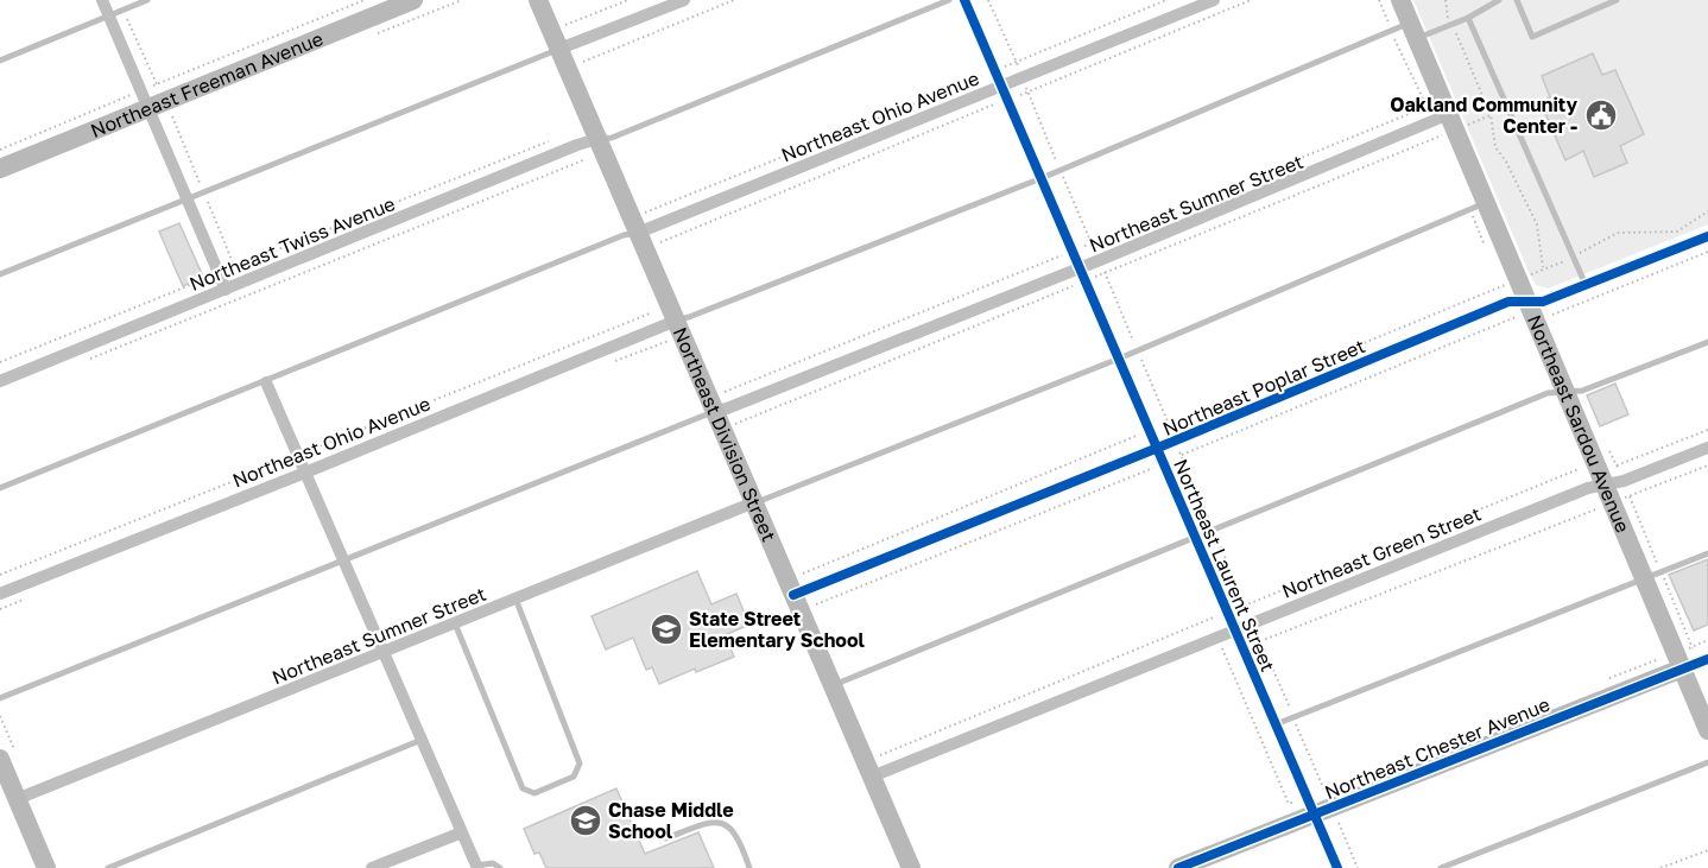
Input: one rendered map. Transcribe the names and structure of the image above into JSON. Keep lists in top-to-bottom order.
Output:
{
  "streets": {
    "street": [
      "Northeast Freeman Avenue",
      "Northeast Ohio Avenue",
      "Northeast Sumner Street",
      "Northeast Twiss Avenue",
      "Northeast Poplar Street",
      "Northeast Sardou Avenue",
      "Northeast Division Street",
      "Northeast Green Street",
      "Northeast Laurent Street",
      "Northeast Chester Avenue"
    ]
  },
  "crossings": [
    ["Northeast Ohio Avenue", "Northeast Division Street"],
    ["Northeast Ohio Avenue", "Northeast Laurent Street"],
    ["Northeast Sumner Street", "Northeast Sardou Avenue"],
    ["Northeast Sumner Street", "Northeast Division Street"],
    ["Northeast Sumner Street", "Northeast Laurent Street"],
    ["Northeast Twiss Avenue", "Northeast Division Street"],
    ["Northeast Poplar Street", "Northeast Sardou Avenue"],
    ["Northeast Poplar Street", "Northeast Division Street"],
    ["Northeast Poplar Street", "Northeast Laurent Street"],
    ["Northeast Sardou Avenue", "Northeast Green Street"],
    ["Northeast Sardou Avenue", "Northeast Chester Avenue"],
    ["Northeast Division Street", "Northeast Green Street"],
    ["Northeast Green Street", "Northeast Laurent Street"],
    ["Northeast Laurent Street", "Northeast Chester Avenue"]
  ],
  "places": {
    "public building": ["Oakland Community Center -"],
    "school or university": ["State Street Elementary School", "Chase Middle School"]
  }
}
